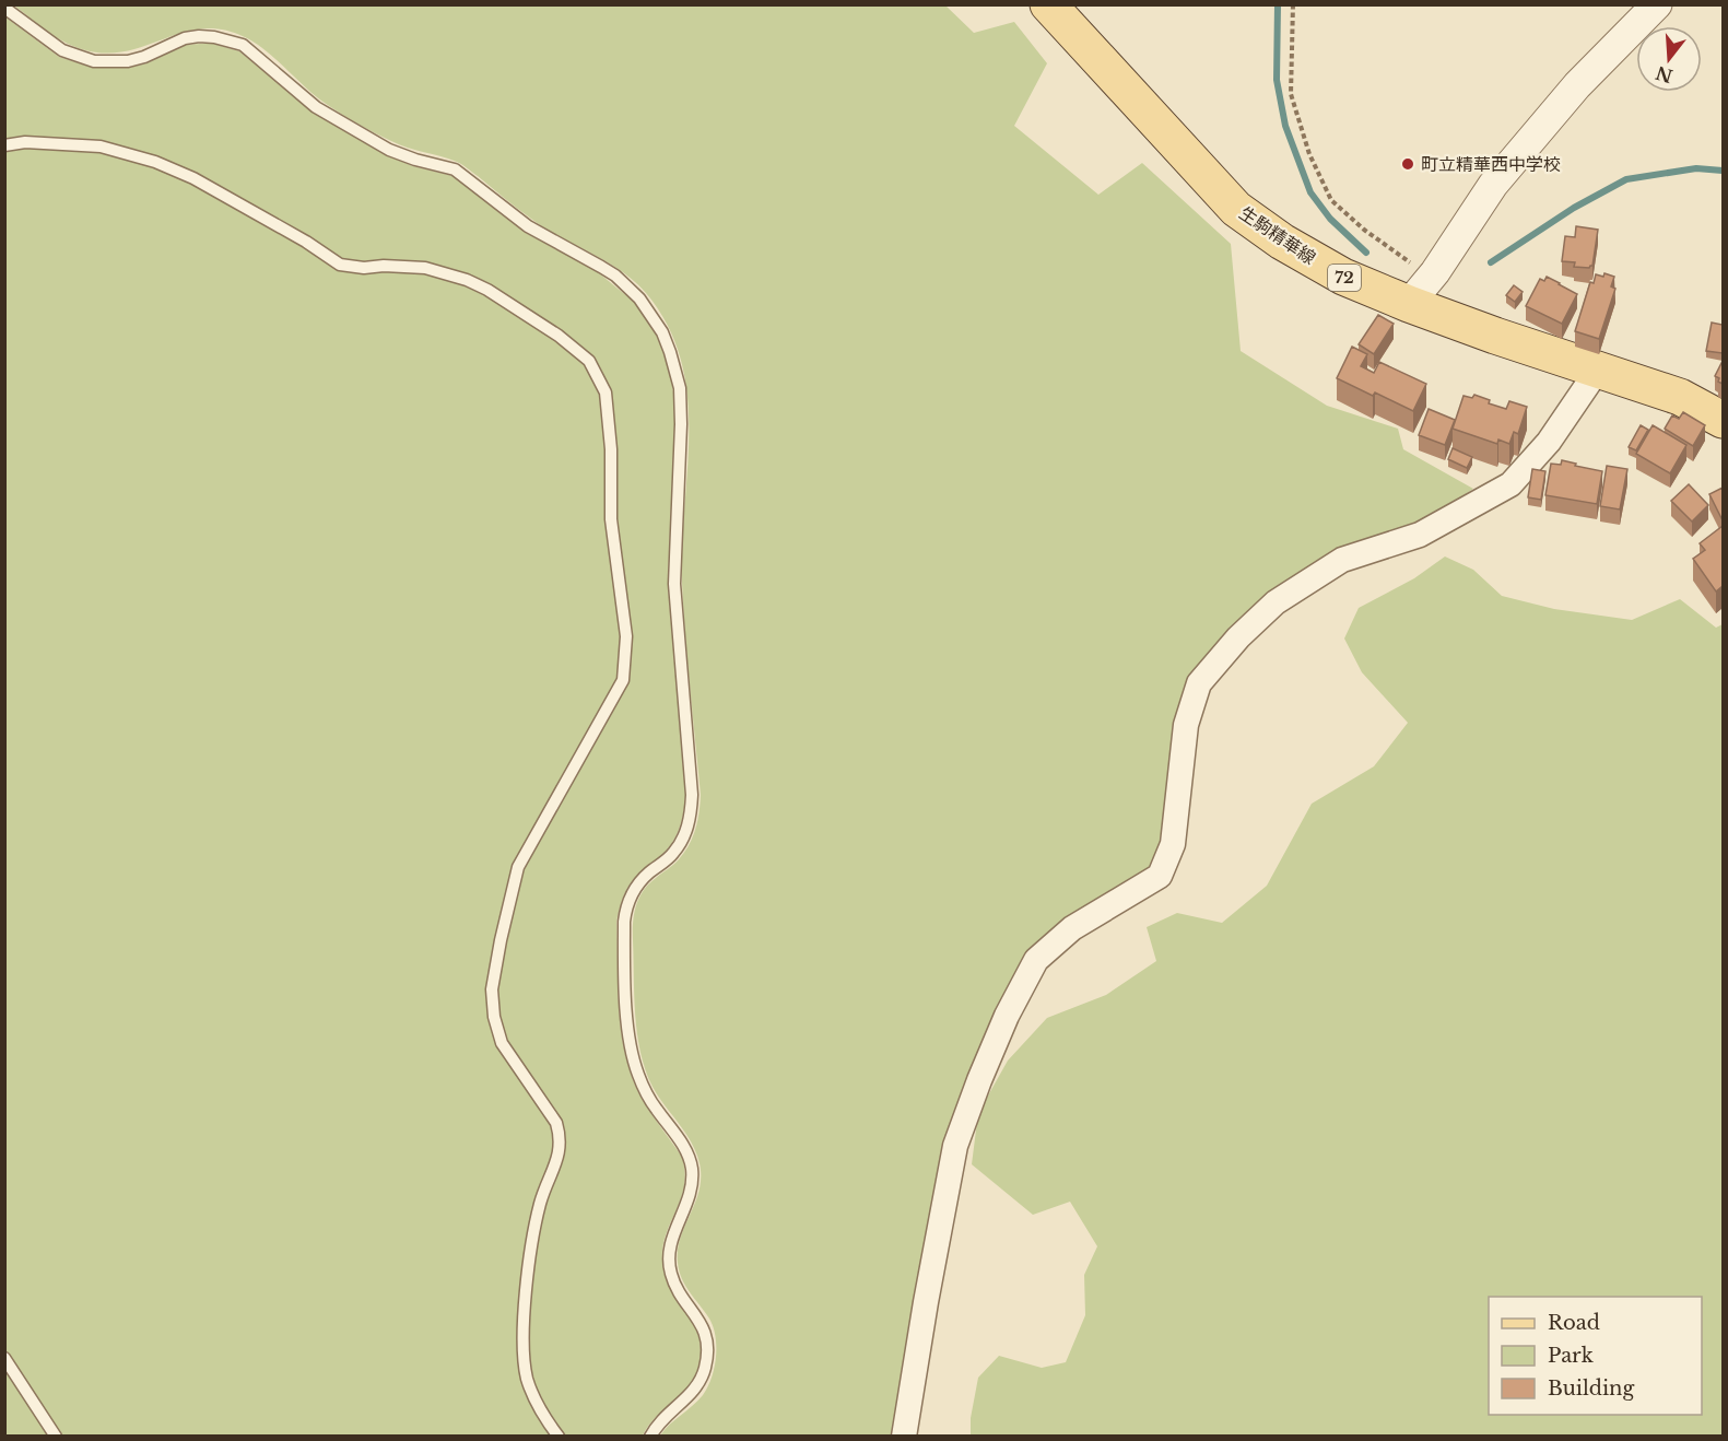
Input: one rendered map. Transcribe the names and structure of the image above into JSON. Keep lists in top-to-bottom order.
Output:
{
  "streets": {
    "main road": ["生駒精華線", "72"]
  },
  "places": ["町立精華西中学校"],
  "legend": ["Road", "Park", "Building"],
  "north": "bottom"
}
